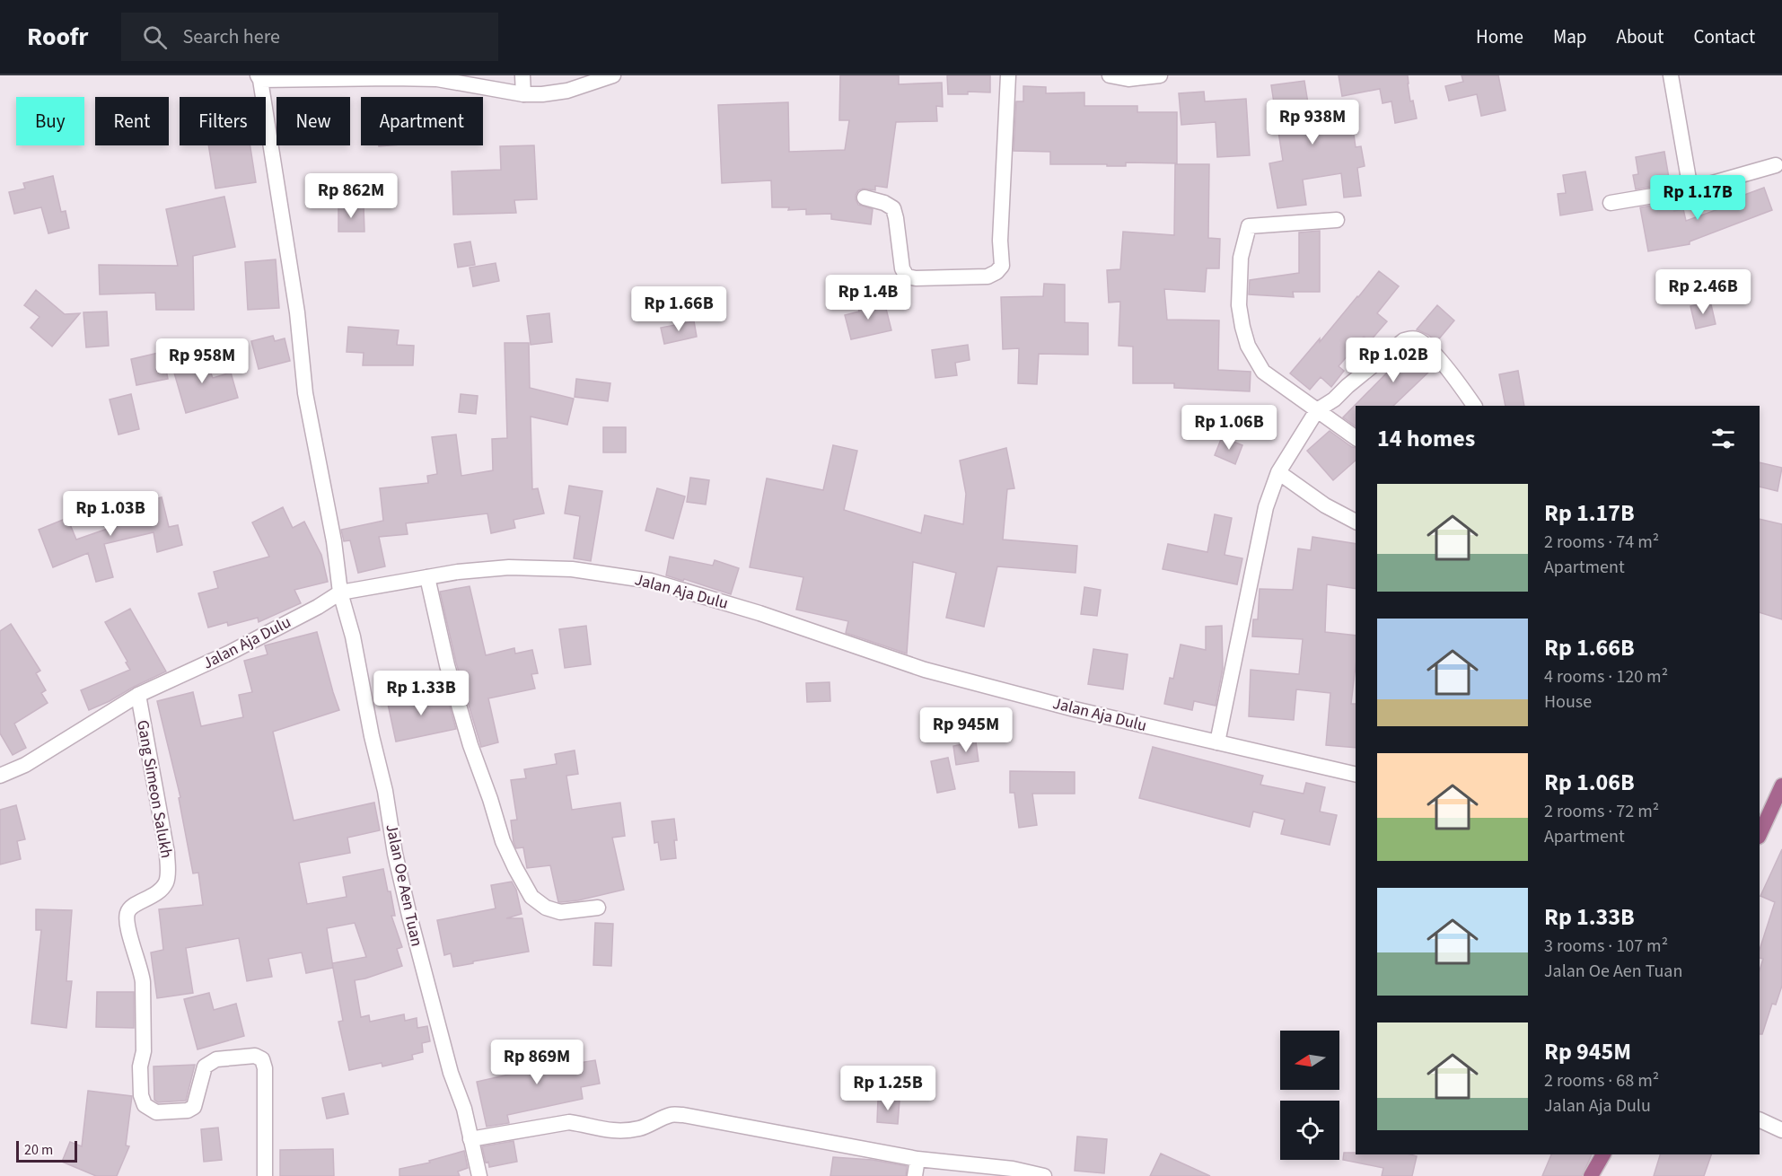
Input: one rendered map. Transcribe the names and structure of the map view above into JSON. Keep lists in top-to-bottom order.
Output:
{
  "streets": {
    "street": ["Jalan Aja Dulu", "Gang Simeon Salukh", "Jalan Oe Aen Tuan"]
  },
  "crossings": [
    ["Jalan Aja Dulu", "Gang Simeon Salukh"],
    ["Jalan Aja Dulu", "Jalan Oe Aen Tuan"]
  ],
  "scale_bar": "20 m",
  "north": "left",
  "page": {
    "header": "Roofr",
    "search": "Search here",
    "nav": [
      "Home",
      "Map",
      "About",
      "Contact"
    ],
    "chip": [
      "Buy",
      "Rent",
      "Filters",
      "New",
      "Apartment"
    ],
    "price": [
      "Rp 938M",
      "Rp 862M",
      "Rp 1.17B",
      "Rp 2.46B",
      "Rp 1.4B",
      "Rp 1.66B",
      "Rp 1.02B",
      "Rp 958M",
      "Rp 1.06B",
      "Rp 1.03B",
      "Rp 1.33B",
      "Rp 945M",
      "Rp 869M",
      "Rp 1.25B"
    ],
    "heading": "14 homes",
    "list": [
      {
        "name": "Rp 1.17B",
        "note": "2 rooms · 74 m² · Apartment"
      },
      {
        "name": "Rp 1.66B",
        "note": "4 rooms · 120 m² · House"
      },
      {
        "name": "Rp 1.06B",
        "note": "2 rooms · 72 m² · Apartment"
      },
      {
        "name": "Rp 1.33B",
        "note": "3 rooms · 107 m² · Jalan Oe Aen Tuan"
      },
      {
        "name": "Rp 945M",
        "note": "2 rooms · 68 m² · Jalan Aja Dulu"
      }
    ],
    "scale": "20 m"
  }
}
